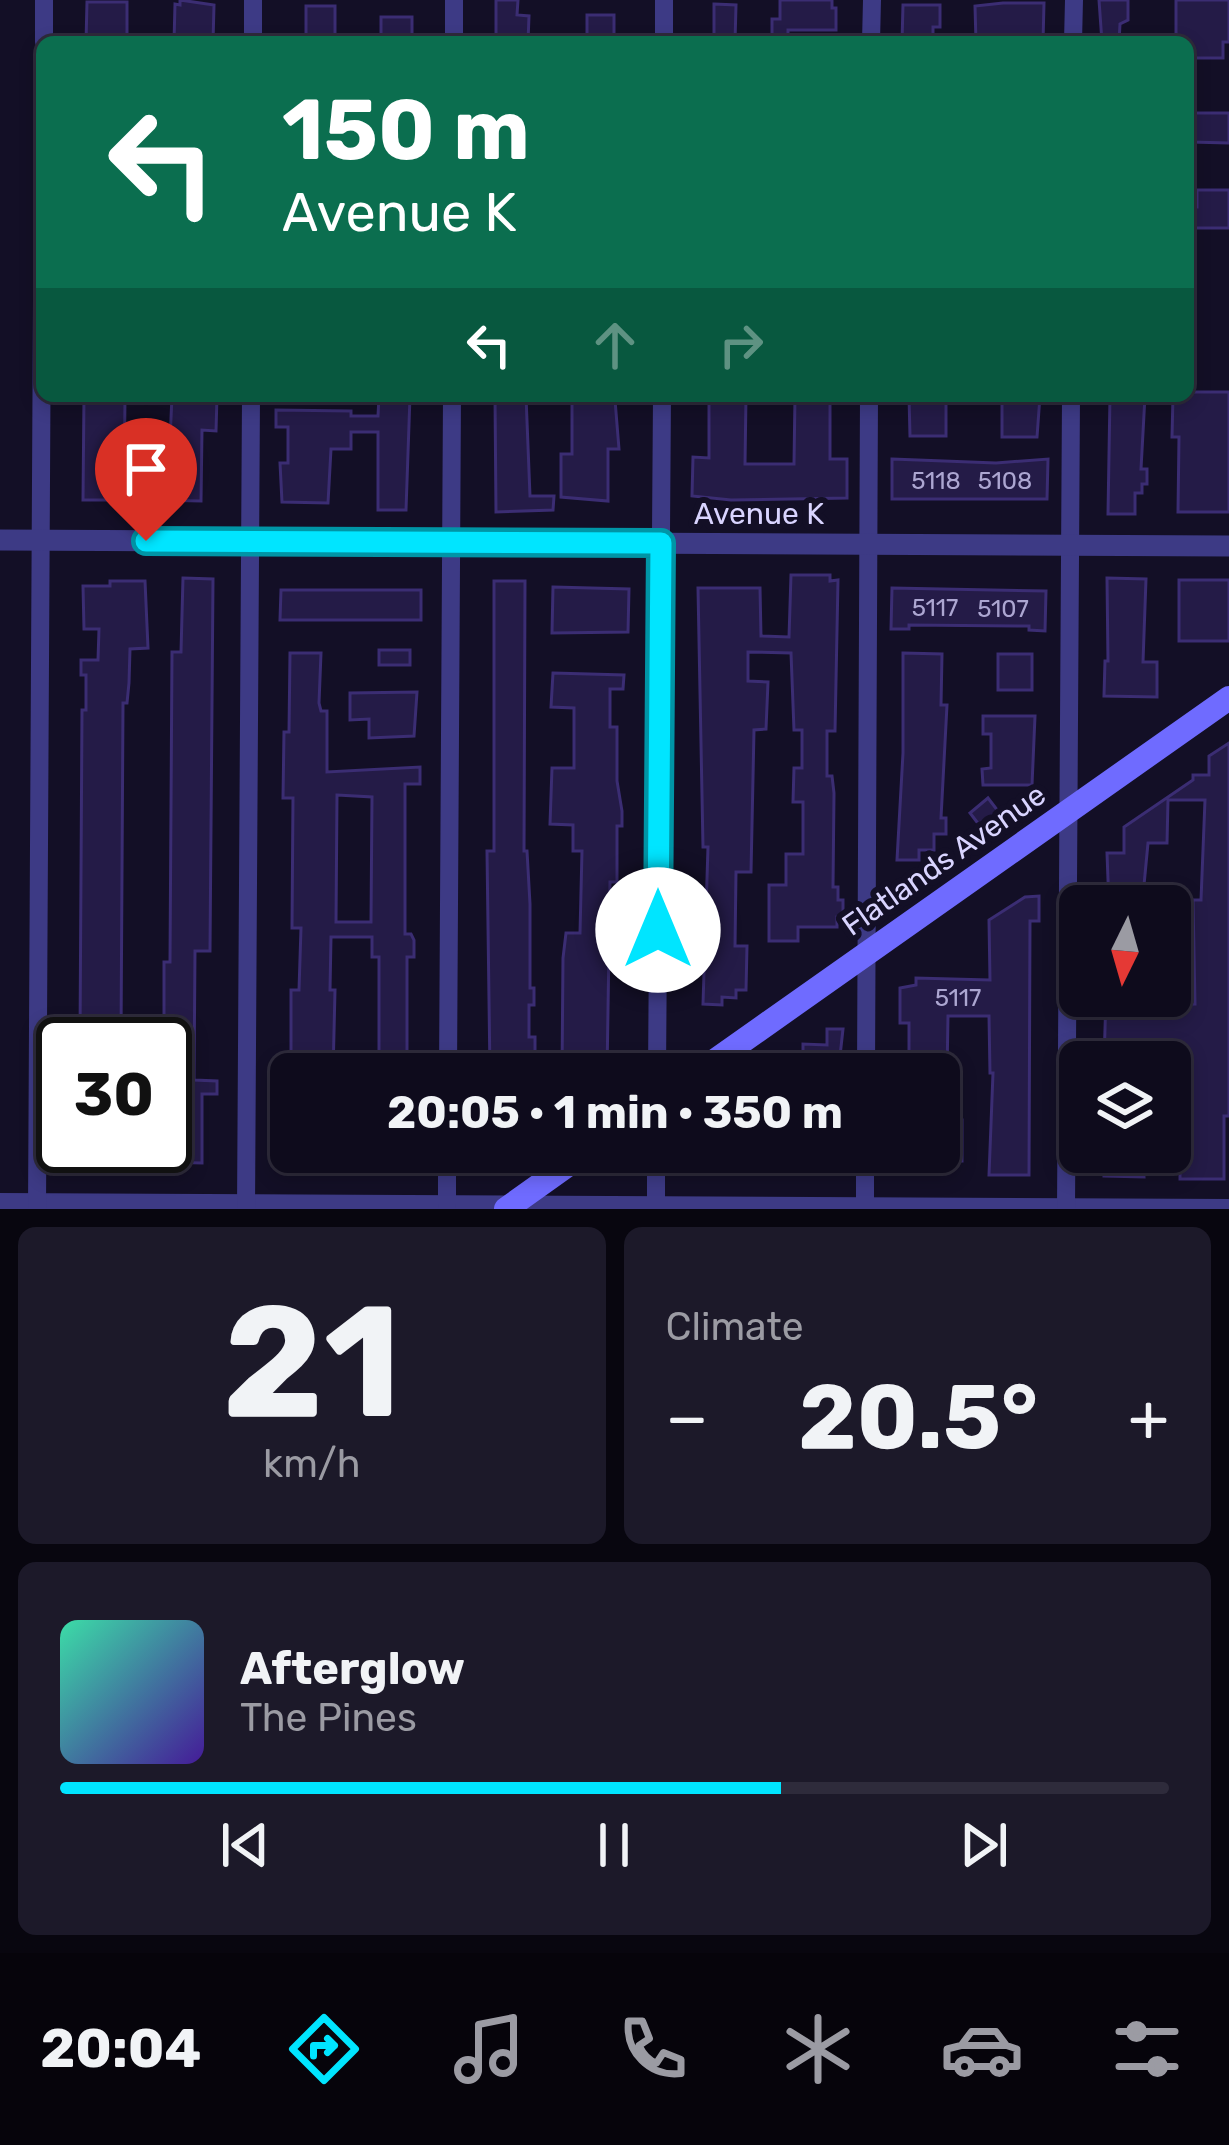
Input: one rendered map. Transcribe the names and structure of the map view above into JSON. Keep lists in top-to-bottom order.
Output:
{
  "streets": {
    "main road": ["Flatlands Avenue"],
    "street": ["Avenue K"]
  },
  "house_numbers": [
    "5118",
    "5108",
    "5117",
    "5107",
    "5117"
  ],
  "north": "bottom",
  "page": {
    "turn": ["150 m", "Avenue K"],
    "limit": "30",
    "trip": "20:05 · 1 min · 350 m",
    "tile": [
      ["21", "km/h"],
      "Climate"
    ],
    "heat": ["−", "20.5°", "+"],
    "song": ["Afterglow", "The Pines"],
    "tabs": "20:04"
  }
}
